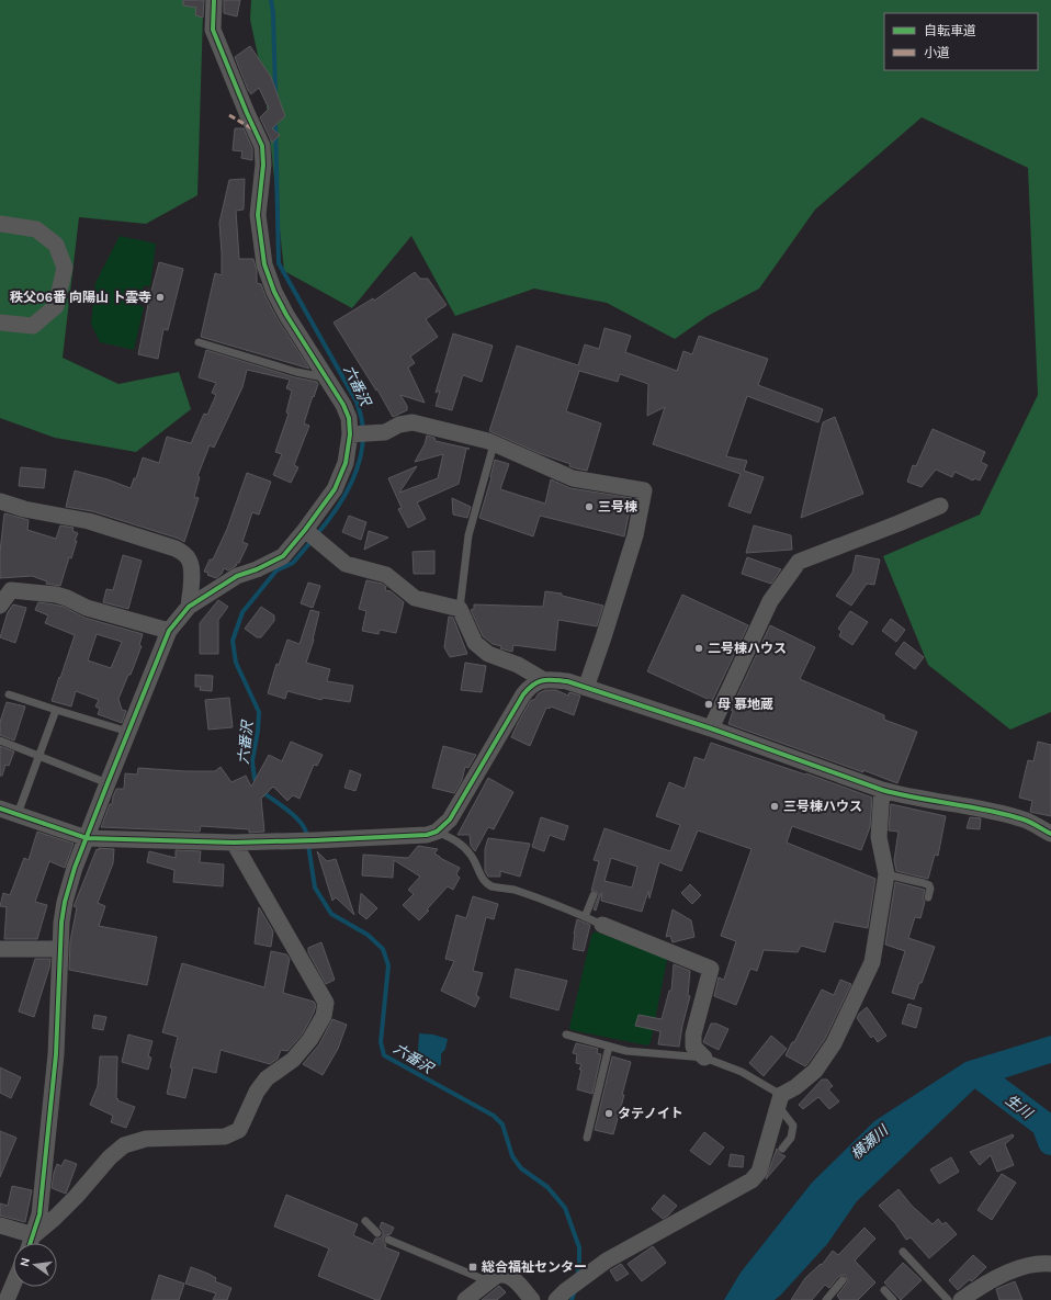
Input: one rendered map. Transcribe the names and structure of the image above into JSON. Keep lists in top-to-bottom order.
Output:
{
  "water": ["六番沢", "生川", "横瀬川"],
  "places": {
    "other": [
      "秩父06番 向陽山 卜雲寺",
      "三号棟",
      "二号棟ハウス",
      "母 慕地蔵",
      "三号棟ハウス",
      "タテノイト"
    ],
    "transit": ["総合福祉センター"]
  },
  "legend": ["自転車道", "小道"],
  "north": "left"
}
